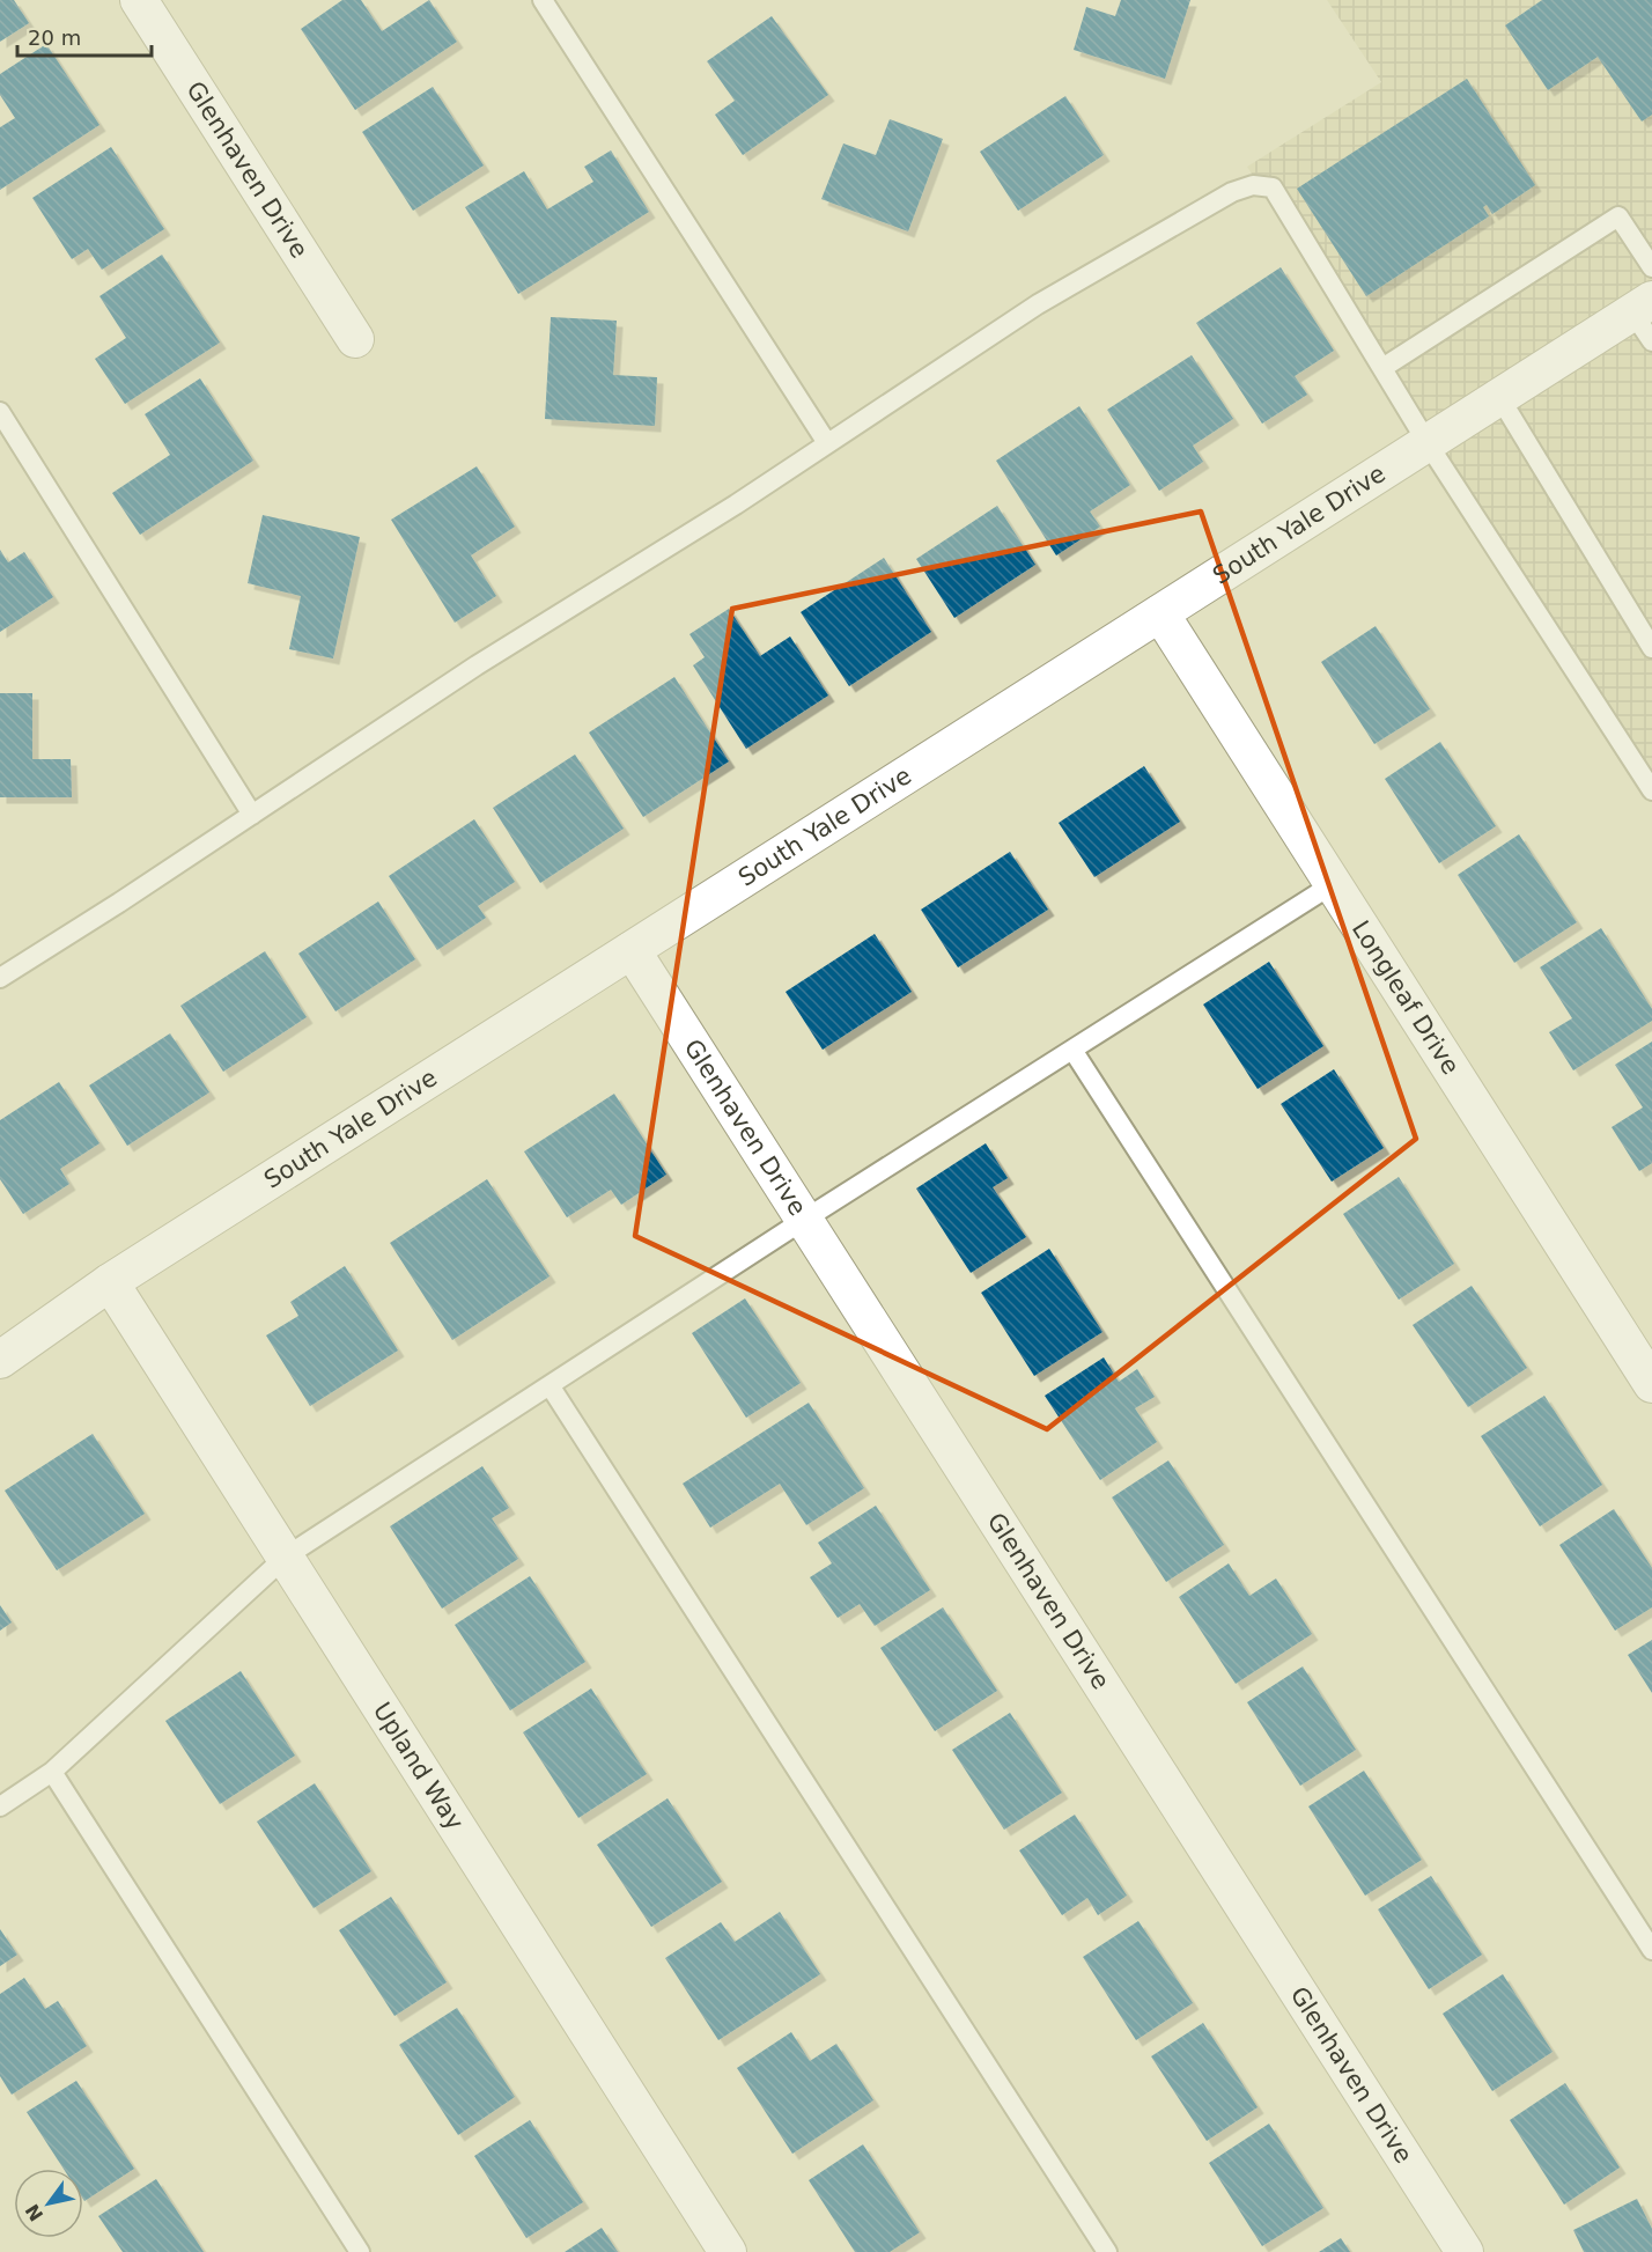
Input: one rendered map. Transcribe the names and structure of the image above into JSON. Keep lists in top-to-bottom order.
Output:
{
  "streets": {
    "street": [
      "Glenhaven Drive",
      "South Yale Drive",
      "Longleaf Drive",
      "Upland Way"
    ]
  },
  "crossings": [
    ["Glenhaven Drive", "South Yale Drive"],
    ["South Yale Drive", "Longleaf Drive"],
    ["South Yale Drive", "Upland Way"]
  ],
  "scale_bar": "20 m",
  "north": "bottom left"
}
